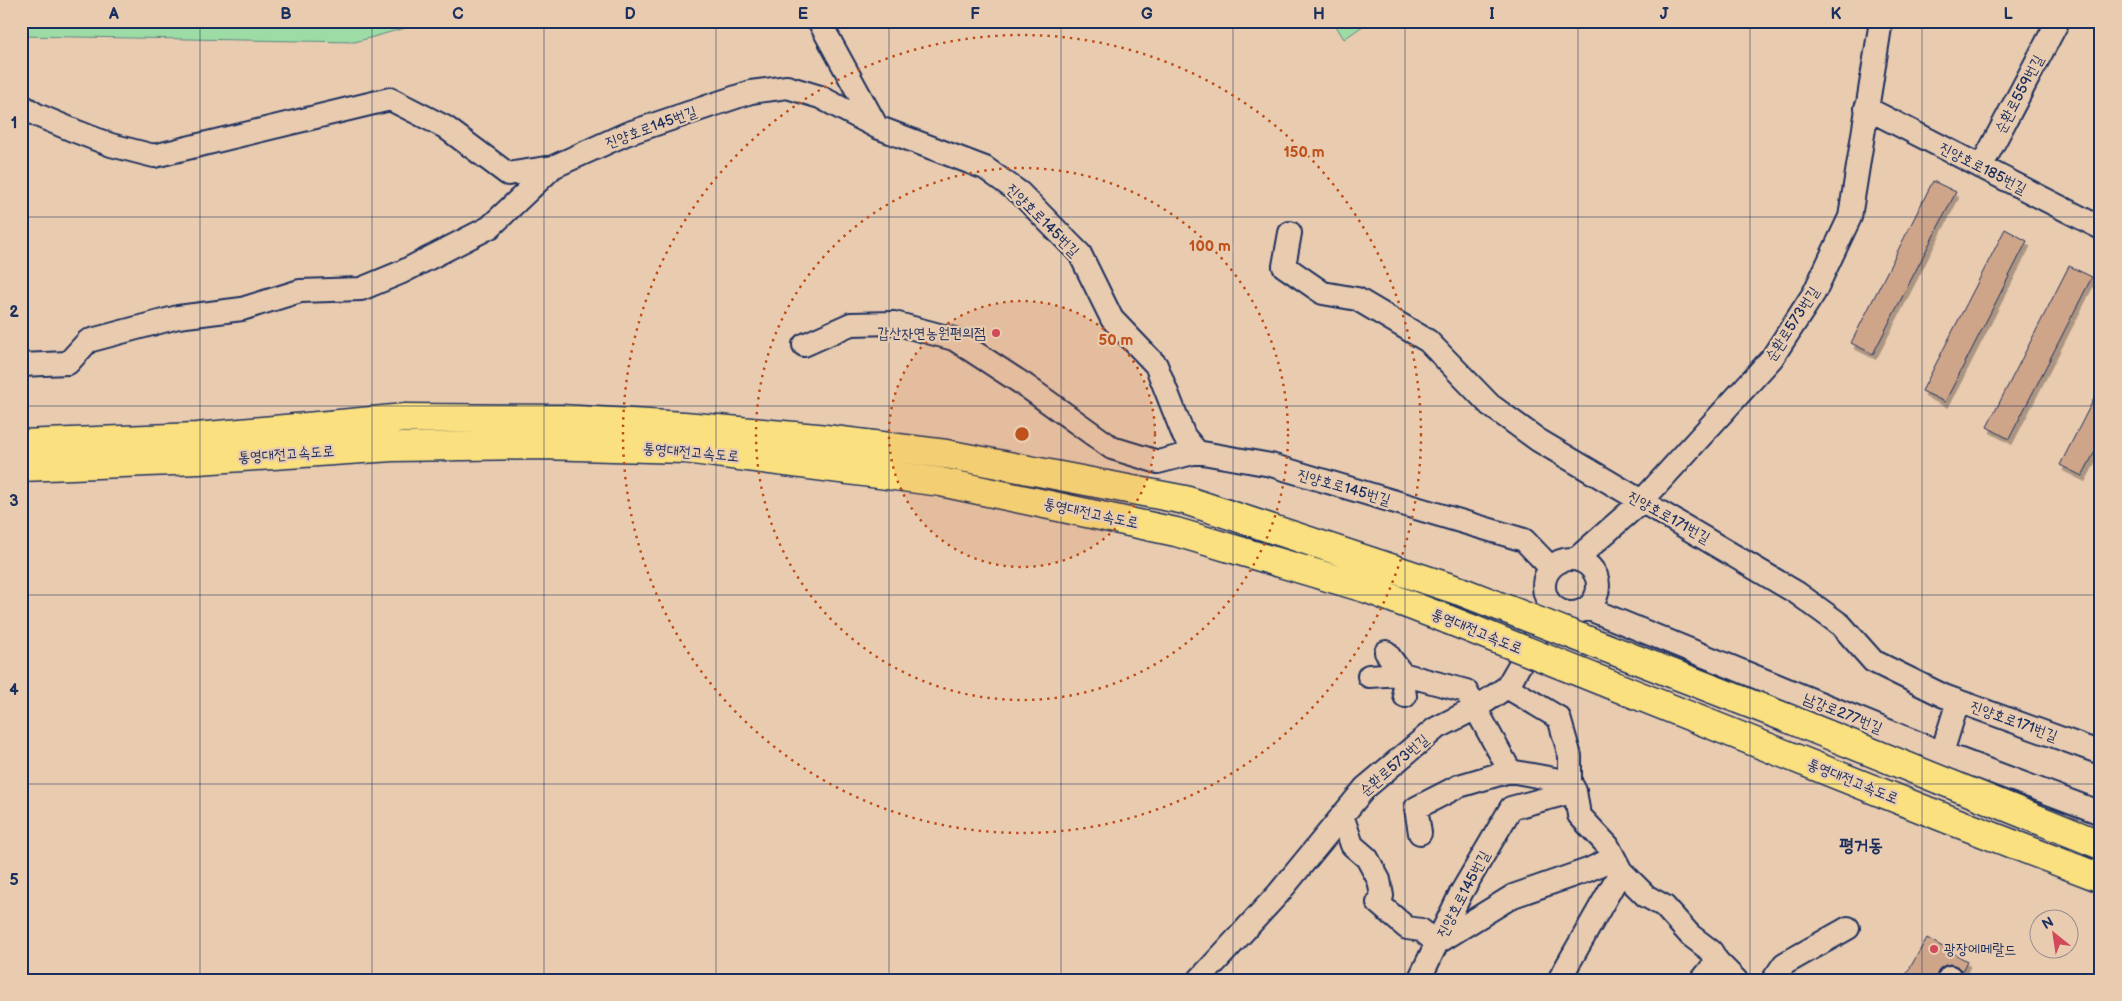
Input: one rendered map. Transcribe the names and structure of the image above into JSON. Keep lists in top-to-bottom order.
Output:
{
  "streets": {
    "highway": ["통영대전고속도로"],
    "street": [
      "순환로559번길",
      "진양호로145번길",
      "진양호로185번길",
      "순환로573번길",
      "진양호로171번길",
      "남강로277번길"
    ]
  },
  "crossings": [
    ["순환로559번길", "진양호로185번길"],
    ["진양호로145번길", "순환로573번길"],
    ["진양호로145번길", "남강로277번길"],
    ["진양호로185번길", "순환로573번길"],
    ["순환로573번길", "진양호로171번길"],
    ["순환로573번길", "남강로277번길"]
  ],
  "districts": ["평거동"],
  "places": ["갑산자연농원편의점", "광장에메랄드"],
  "north": "top left",
  "grid": {
    "columns": [
      "A",
      "B",
      "C",
      "D",
      "E",
      "F",
      "G",
      "H",
      "I",
      "J",
      "K",
      "L"
    ],
    "rows": [
      "1",
      "2",
      "3",
      "4",
      "5"
    ]
  },
  "rings": ["150 m", "100 m", "50 m"]
}
